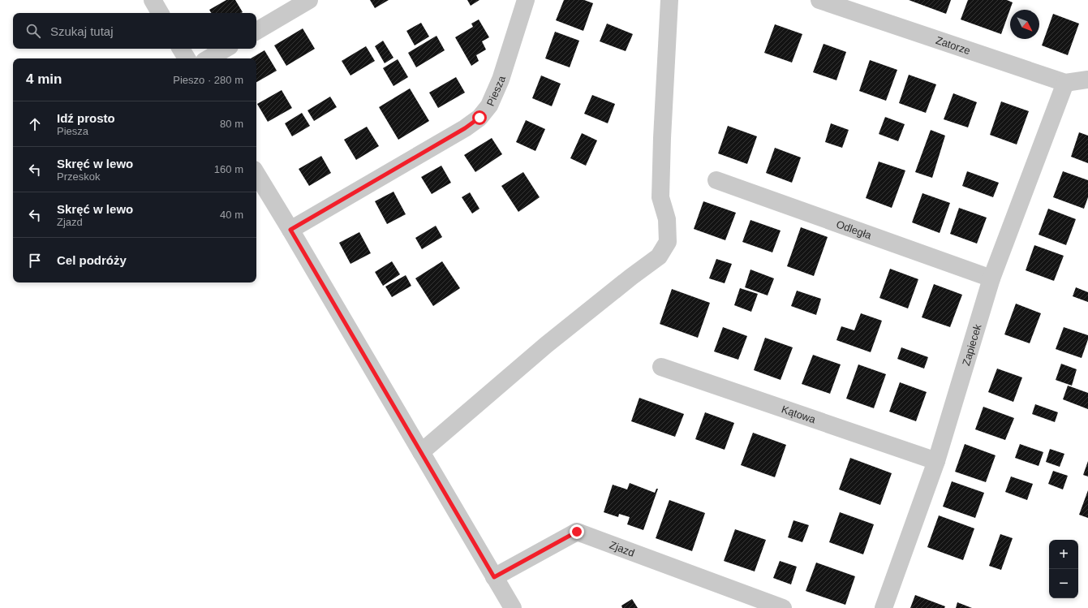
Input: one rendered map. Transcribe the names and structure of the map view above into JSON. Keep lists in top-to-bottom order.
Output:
{
  "streets": {
    "street": [
      "Zatorze",
      "Piesza",
      "Odległa",
      "Zapiecek",
      "Kątowa",
      "Zjazd"
    ]
  },
  "crossings": [
    ["Zatorze", "Zapiecek"],
    ["Odległa", "Zapiecek"],
    ["Zapiecek", "Kątowa"]
  ],
  "north": "bottom right",
  "page": {
    "search": "Szukaj tutaj",
    "heading": ["4 min", "Pieszo · 280 m"],
    "list": [
      ["Idź prosto", "Piesza", "80 m"],
      ["Skręć w lewo", "Przeskok", "160 m"],
      ["Skręć w lewo", "Zjazd", "40 m"],
      "Cel podróży"
    ],
    "map_buttons": ["+", "−"]
  }
}
